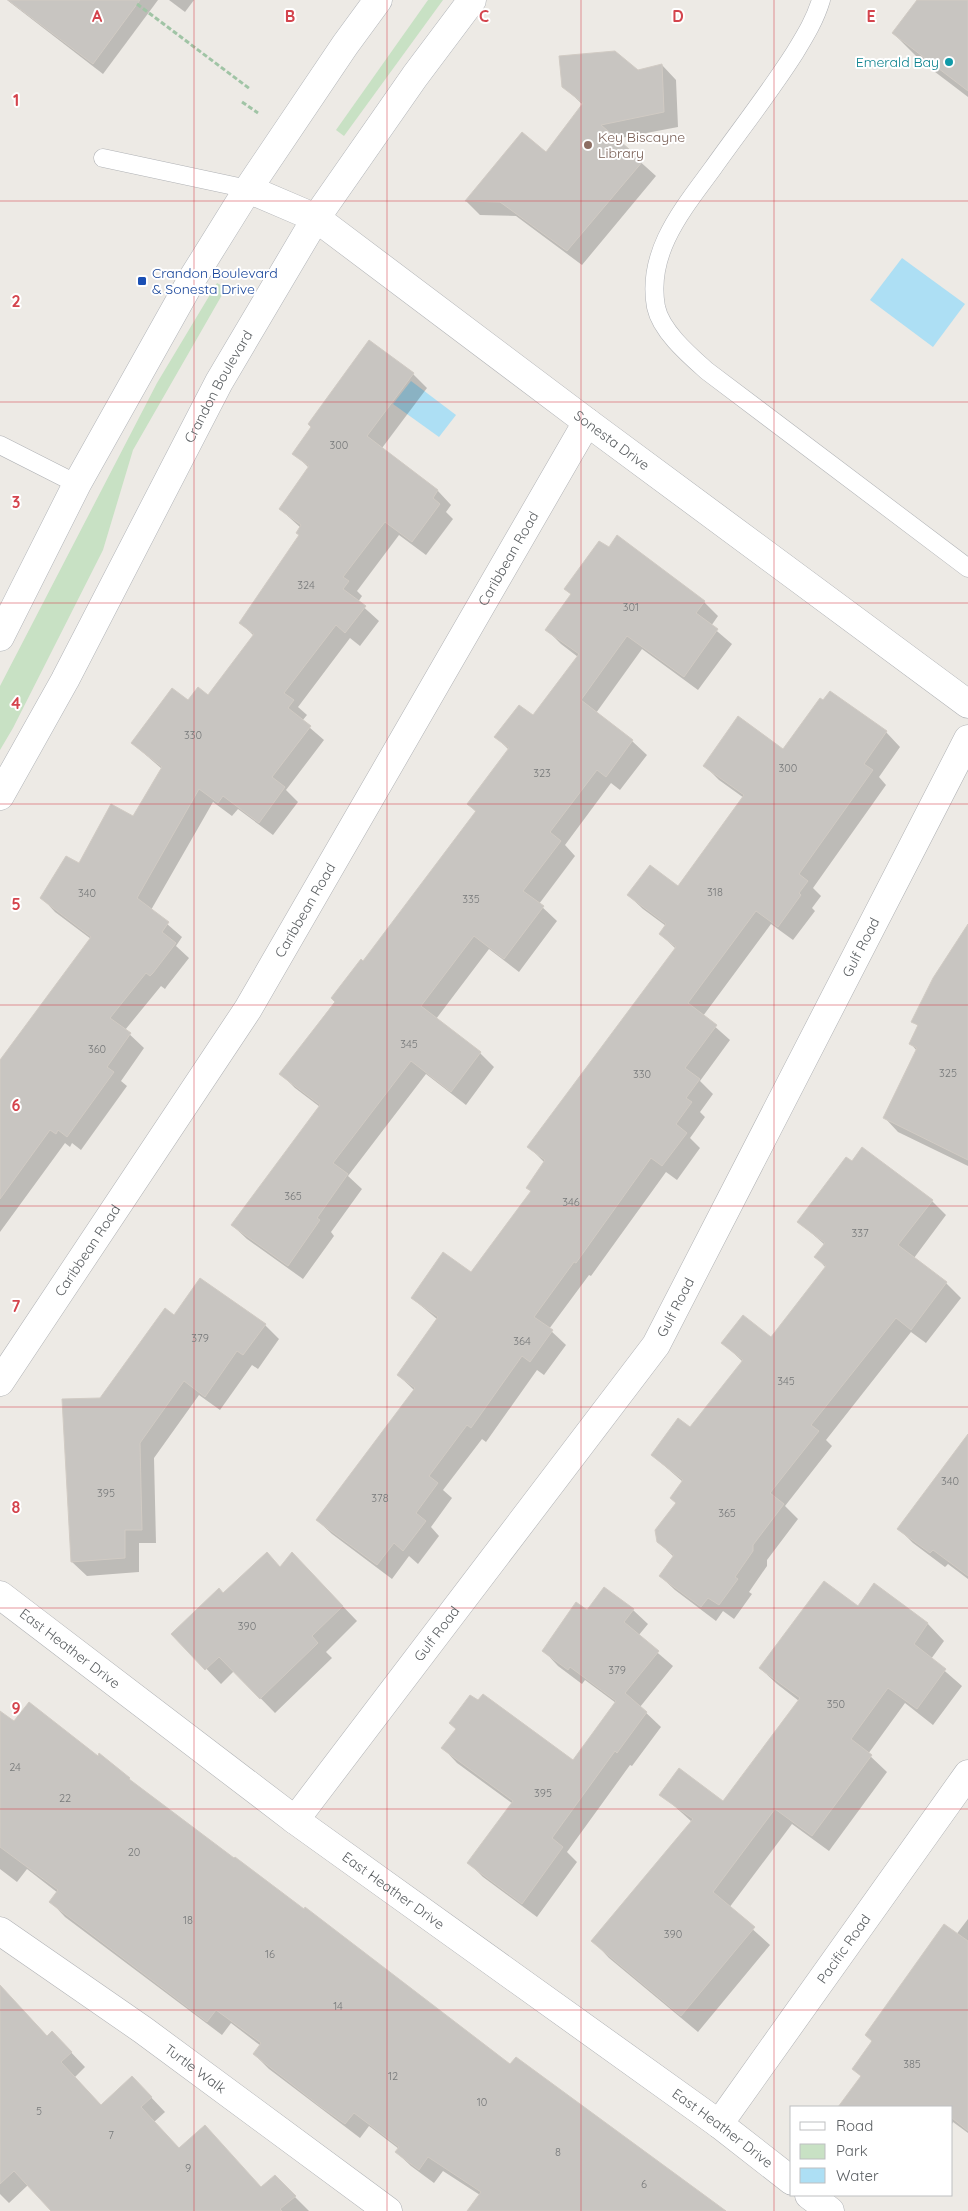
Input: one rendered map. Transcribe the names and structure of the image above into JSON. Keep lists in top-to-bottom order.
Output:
{
  "streets": {
    "street": [
      "Crandon Boulevard",
      "Sonesta Drive",
      "Caribbean Road",
      "Gulf Road",
      "East Heather Drive",
      "Pacific Road",
      "Turtle Walk"
    ]
  },
  "crossings": [
    ["Crandon Boulevard", "Sonesta Drive"],
    ["Sonesta Drive", "Caribbean Road"],
    ["Gulf Road", "East Heather Drive"],
    ["East Heather Drive", "Pacific Road"]
  ],
  "places": {
    "other": ["Emerald Bay", "Key Biscayne Library"],
    "transit": ["Crandon Boulevard & Sonesta Drive"]
  },
  "house_numbers": [
    "300",
    "324",
    "301",
    "330",
    "300",
    "323",
    "318",
    "340",
    "335",
    "345",
    "360",
    "325",
    "330",
    "365",
    "346",
    "337",
    "379",
    "364",
    "345",
    "340",
    "395",
    "378",
    "365",
    "390",
    "379",
    "350",
    "24",
    "395",
    "22",
    "20",
    "18",
    "390",
    "16",
    "14",
    "385",
    "12",
    "10",
    "5",
    "7",
    "8",
    "9",
    "6"
  ],
  "legend": ["Road", "Park", "Water"],
  "grid": {
    "columns": [
      "A",
      "B",
      "C",
      "D",
      "E"
    ],
    "rows": [
      "1",
      "2",
      "3",
      "4",
      "5",
      "6",
      "7",
      "8",
      "9"
    ]
  }
}
